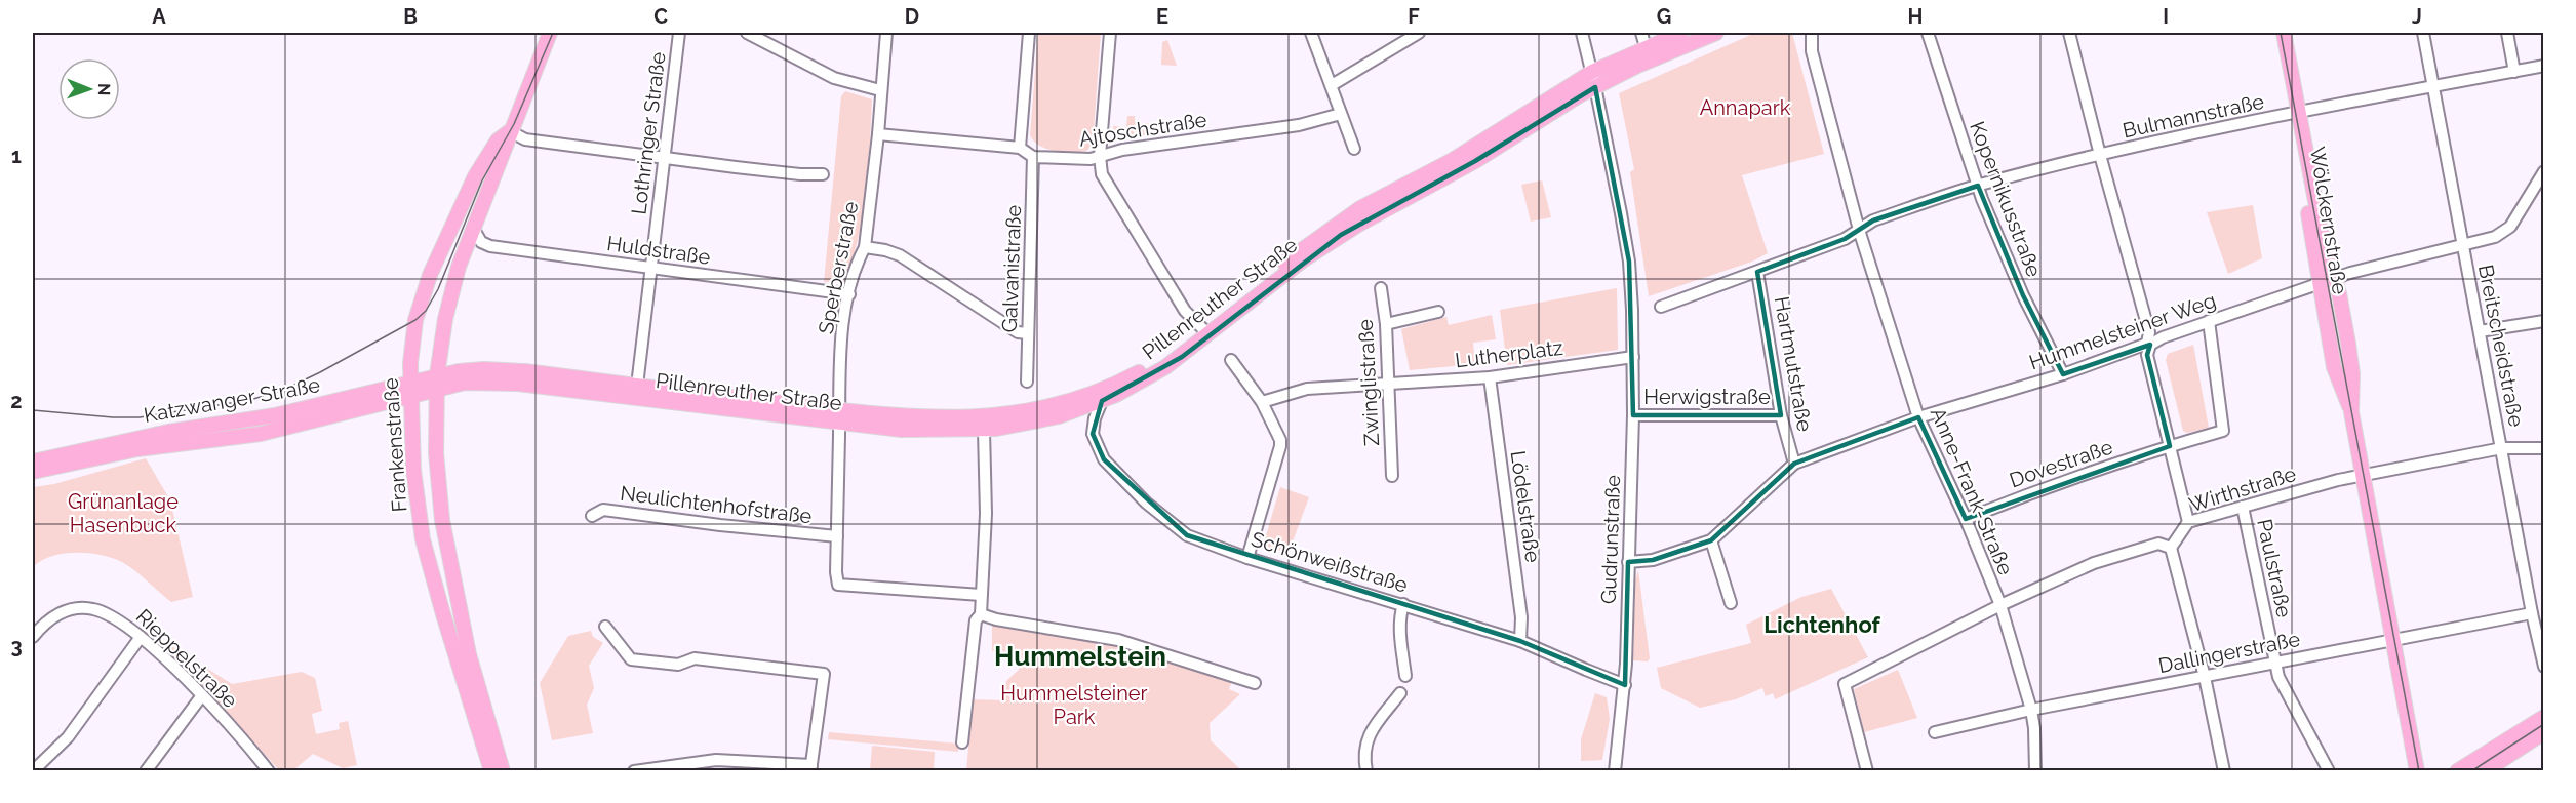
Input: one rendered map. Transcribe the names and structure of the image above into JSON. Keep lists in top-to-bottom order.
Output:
{
  "streets": {
    "main road": [
      "Wölckernstraße",
      "Pillenreuther Straße",
      "Katzwanger Straße",
      "Frankenstraße"
    ],
    "street": [
      "Bulmannstraße",
      "Ajtoschstraße",
      "Lothringer Straße",
      "Kopernikusstraße",
      "Huldstraße",
      "Sperberstraße",
      "Galvanistraße",
      "Hummelsteiner Weg",
      "Breitscheidstraße",
      "Lutherplatz",
      "Hartmutstraße",
      "Zwinglistraße",
      "Herwigstraße",
      "Dovestraße",
      "Wirthstraße",
      "Anne-Frank-Straße",
      "Neulichtenhofstraße",
      "Lödelstraße",
      "Gudrunstraße",
      "Schönweißstraße",
      "Paulstraße",
      "Dallingerstraße",
      "Rieppelstraße"
    ]
  },
  "crossings": [
    ["Bulmannstraße", "Kopernikusstraße"],
    ["Bulmannstraße", "Wölckernstraße"],
    ["Bulmannstraße", "Breitscheidstraße"],
    ["Bulmannstraße", "Hartmutstraße"],
    ["Bulmannstraße", "Anne-Frank-Straße"],
    ["Ajtoschstraße", "Galvanistraße"],
    ["Lothringer Straße", "Huldstraße"],
    ["Lothringer Straße", "Pillenreuther Straße"],
    ["Kopernikusstraße", "Hummelsteiner Weg"],
    ["Wölckernstraße", "Hummelsteiner Weg"],
    ["Wölckernstraße", "Wirthstraße"],
    ["Wölckernstraße", "Dallingerstraße"],
    ["Huldstraße", "Sperberstraße"],
    ["Huldstraße", "Frankenstraße"],
    ["Sperberstraße", "Pillenreuther Straße"],
    ["Sperberstraße", "Neulichtenhofstraße"],
    ["Pillenreuther Straße", "Katzwanger Straße"],
    ["Pillenreuther Straße", "Frankenstraße"],
    ["Pillenreuther Straße", "Gudrunstraße"],
    ["Pillenreuther Straße", "Schönweißstraße"],
    ["Hummelsteiner Weg", "Breitscheidstraße"],
    ["Hummelsteiner Weg", "Hartmutstraße"],
    ["Hummelsteiner Weg", "Dovestraße"],
    ["Hummelsteiner Weg", "Anne-Frank-Straße"],
    ["Hummelsteiner Weg", "Gudrunstraße"],
    ["Breitscheidstraße", "Wirthstraße"],
    ["Breitscheidstraße", "Dallingerstraße"],
    ["Lutherplatz", "Zwinglistraße"],
    ["Lutherplatz", "Lödelstraße"],
    ["Lutherplatz", "Gudrunstraße"],
    ["Hartmutstraße", "Herwigstraße"],
    ["Herwigstraße", "Gudrunstraße"],
    ["Katzwanger Straße", "Frankenstraße"],
    ["Dovestraße", "Anne-Frank-Straße"],
    ["Wirthstraße", "Paulstraße"],
    ["Anne-Frank-Straße", "Dallingerstraße"],
    ["Lödelstraße", "Schönweißstraße"],
    ["Gudrunstraße", "Schönweißstraße"],
    ["Paulstraße", "Dallingerstraße"]
  ],
  "districts": ["Lichtenhof", "Hummelstein"],
  "parks": ["Annapark", "Grünanlage Hasenbuck", "Hummelsteiner Park"],
  "north": "right",
  "grid": {
    "columns": [
      "A",
      "B",
      "C",
      "D",
      "E",
      "F",
      "G",
      "H",
      "I",
      "J"
    ],
    "rows": ["1", "2", "3"]
  }
}
